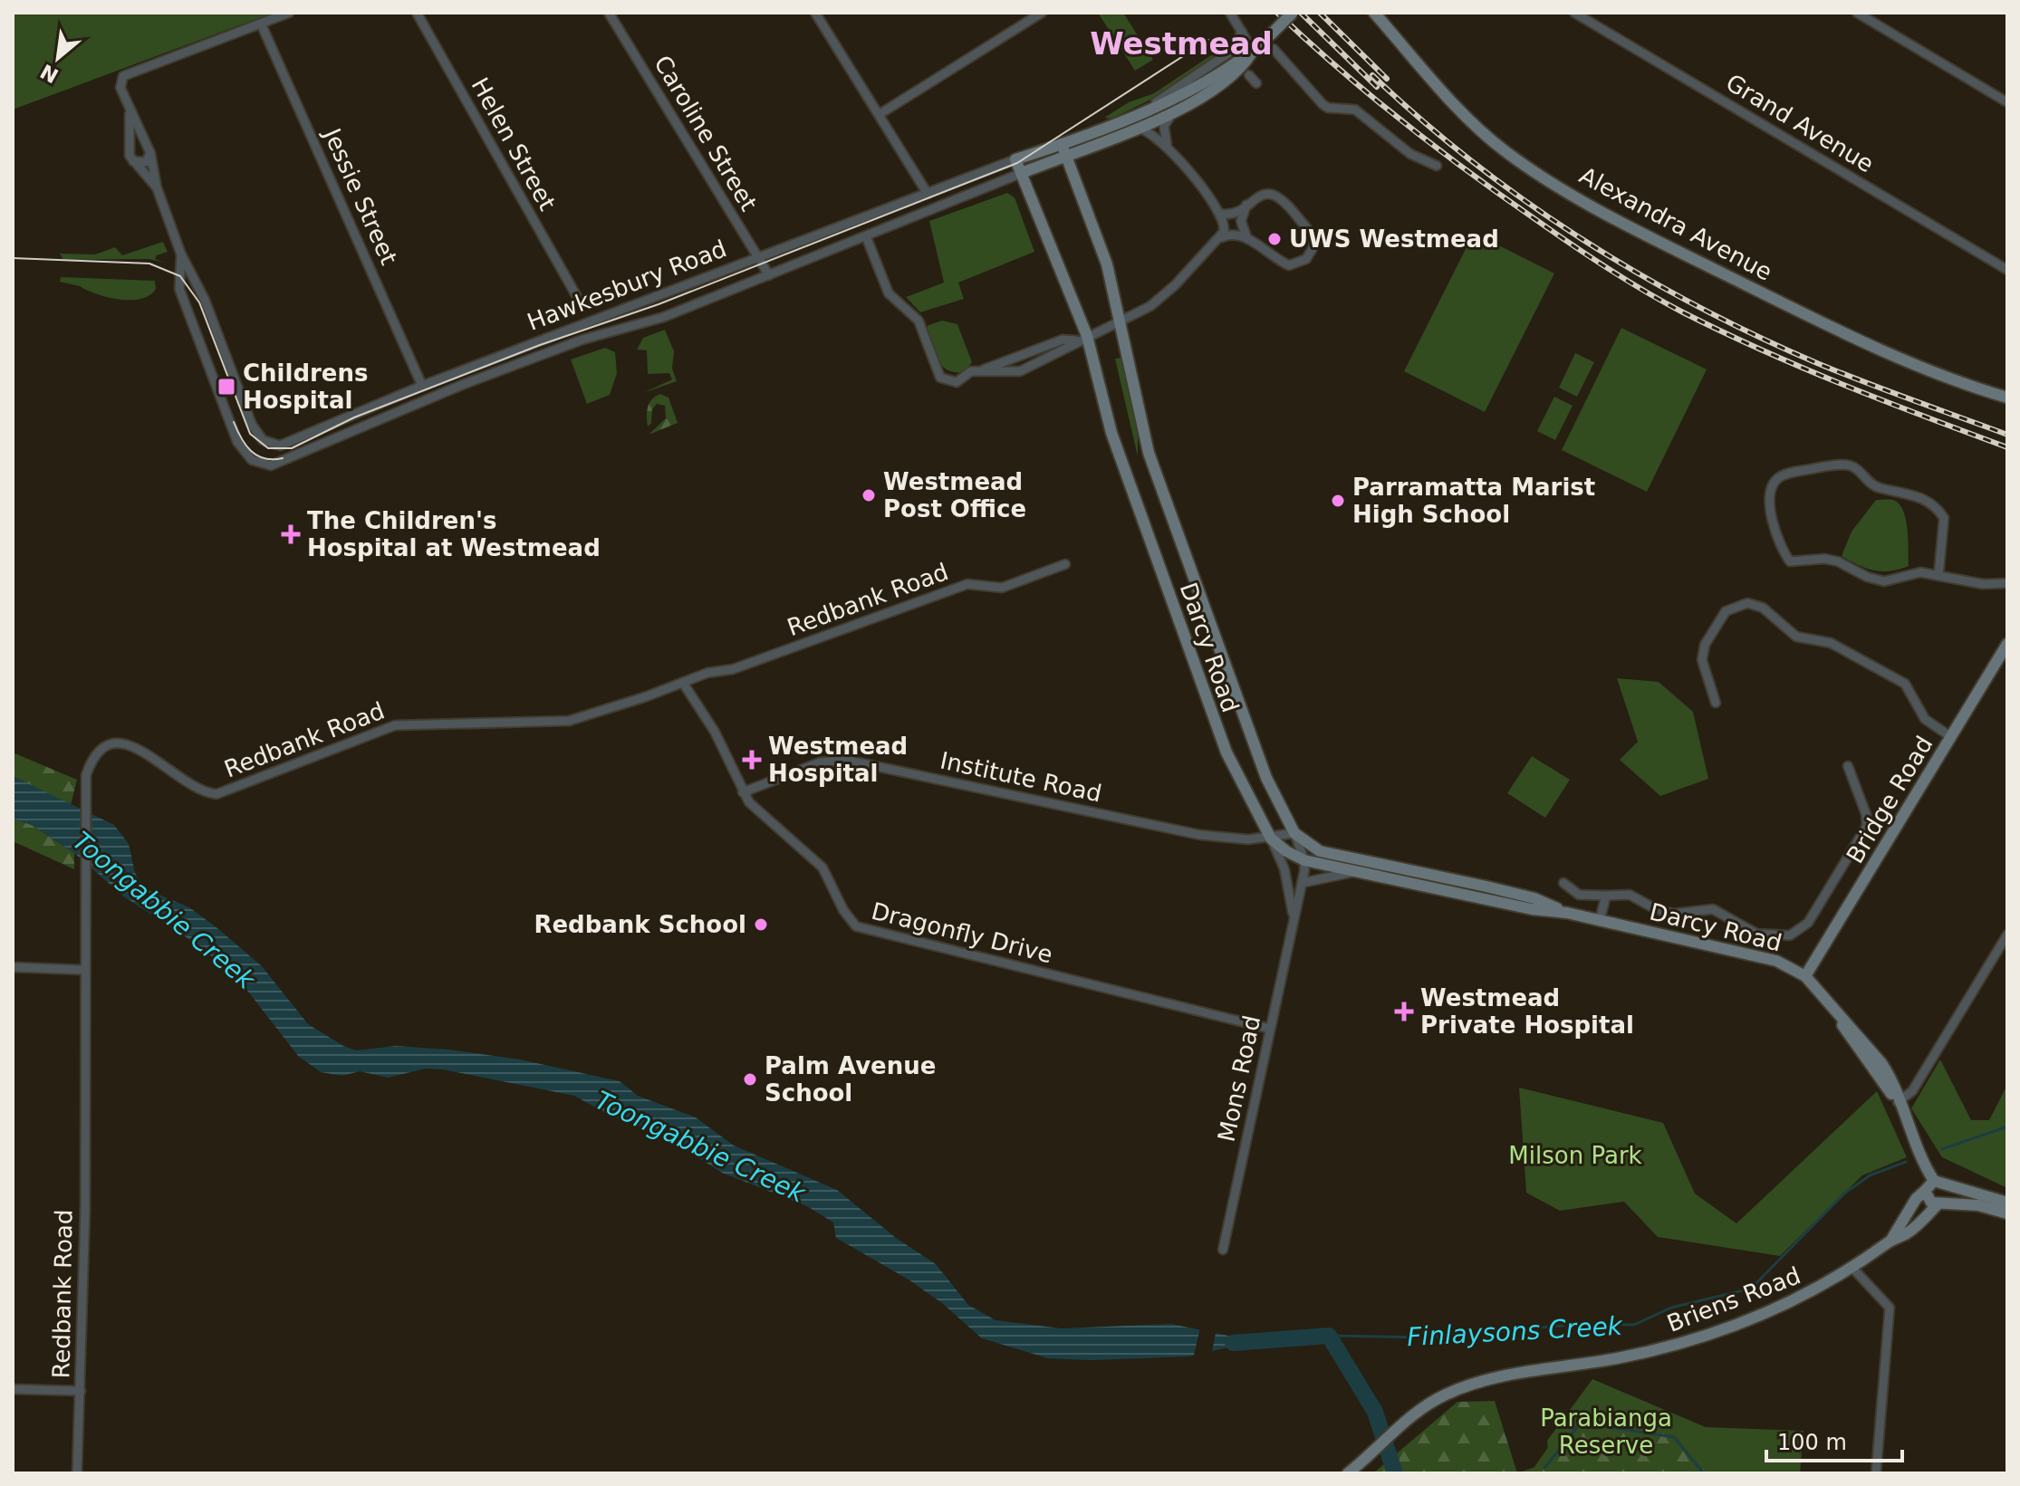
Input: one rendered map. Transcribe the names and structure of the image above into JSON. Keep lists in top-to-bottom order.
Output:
{
  "streets": {
    "street": [
      "Grand Avenue",
      "Caroline Street",
      "Helen Street",
      "Jessie Street",
      "Alexandra Avenue",
      "Hawkesbury Road",
      "Redbank Road",
      "Darcy Road",
      "Institute Road",
      "Bridge Road",
      "Dragonfly Drive",
      "Mons Road",
      "Briens Road"
    ]
  },
  "crossings": [
    ["Caroline Street", "Hawkesbury Road"],
    ["Jessie Street", "Hawkesbury Road"],
    ["Hawkesbury Road", "Darcy Road"],
    ["Redbank Road", "Dragonfly Drive"],
    ["Darcy Road", "Institute Road"],
    ["Darcy Road", "Bridge Road"],
    ["Darcy Road", "Mons Road"],
    ["Darcy Road", "Briens Road"],
    ["Institute Road", "Dragonfly Drive"],
    ["Institute Road", "Mons Road"],
    ["Dragonfly Drive", "Mons Road"]
  ],
  "districts": ["Westmead"],
  "water": ["Toongabbie Creek", "Finlaysons Creek"],
  "parks": ["Milson Park", "Parabianga Reserve"],
  "places": {
    "other": [
      "UWS Westmead",
      "Westmead Post Office",
      "Parramatta Marist High School",
      "Redbank School",
      "Palm Avenue School"
    ],
    "transit": ["Childrens Hospital"],
    "health": ["The Children's Hospital at Westmead", "Westmead Hospital", "Westmead Private Hospital"]
  },
  "scale_bar": "100 m",
  "north": "bottom left"
}
